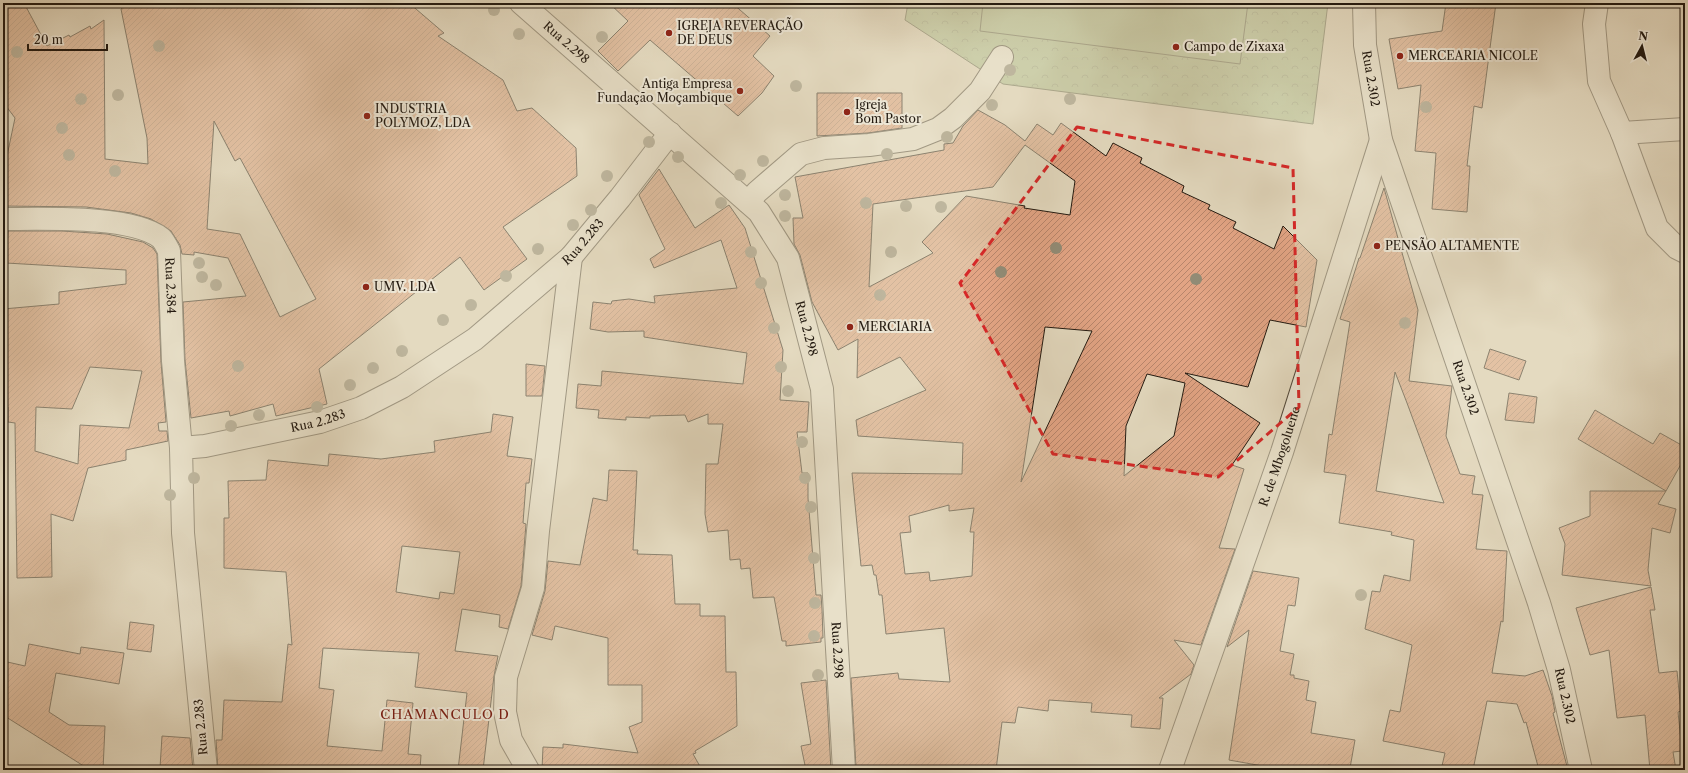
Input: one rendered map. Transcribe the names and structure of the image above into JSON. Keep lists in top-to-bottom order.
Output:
{
  "streets": {
    "street": [
      "Rua 2.298",
      "Rua 2.302",
      "Rua 2.283",
      "Rua 2.384",
      "R. de Mbogoluene"
    ]
  },
  "crossings": [
    ["Rua 2.298", "Rua 2.283"],
    ["Rua 2.302", "R. de Mbogoluene"],
    ["Rua 2.283", "Rua 2.384"]
  ],
  "districts": ["CHAMANCULO D"],
  "places": [
    "IGREJA REVERAÇÃO DE DEUS",
    "Campo de Zixaxa",
    "MERCEARIA NICOLE",
    "Antiga Empresa Fundação Moçambique",
    "Igreja Bom Pastor",
    "INDUSTRIA POLYMOZ, LDA",
    "PENSÃO ALTAMENTE",
    "UMV. LDA",
    "MERCIARIA"
  ],
  "scale_bar": "20 m",
  "north": "top"
}
